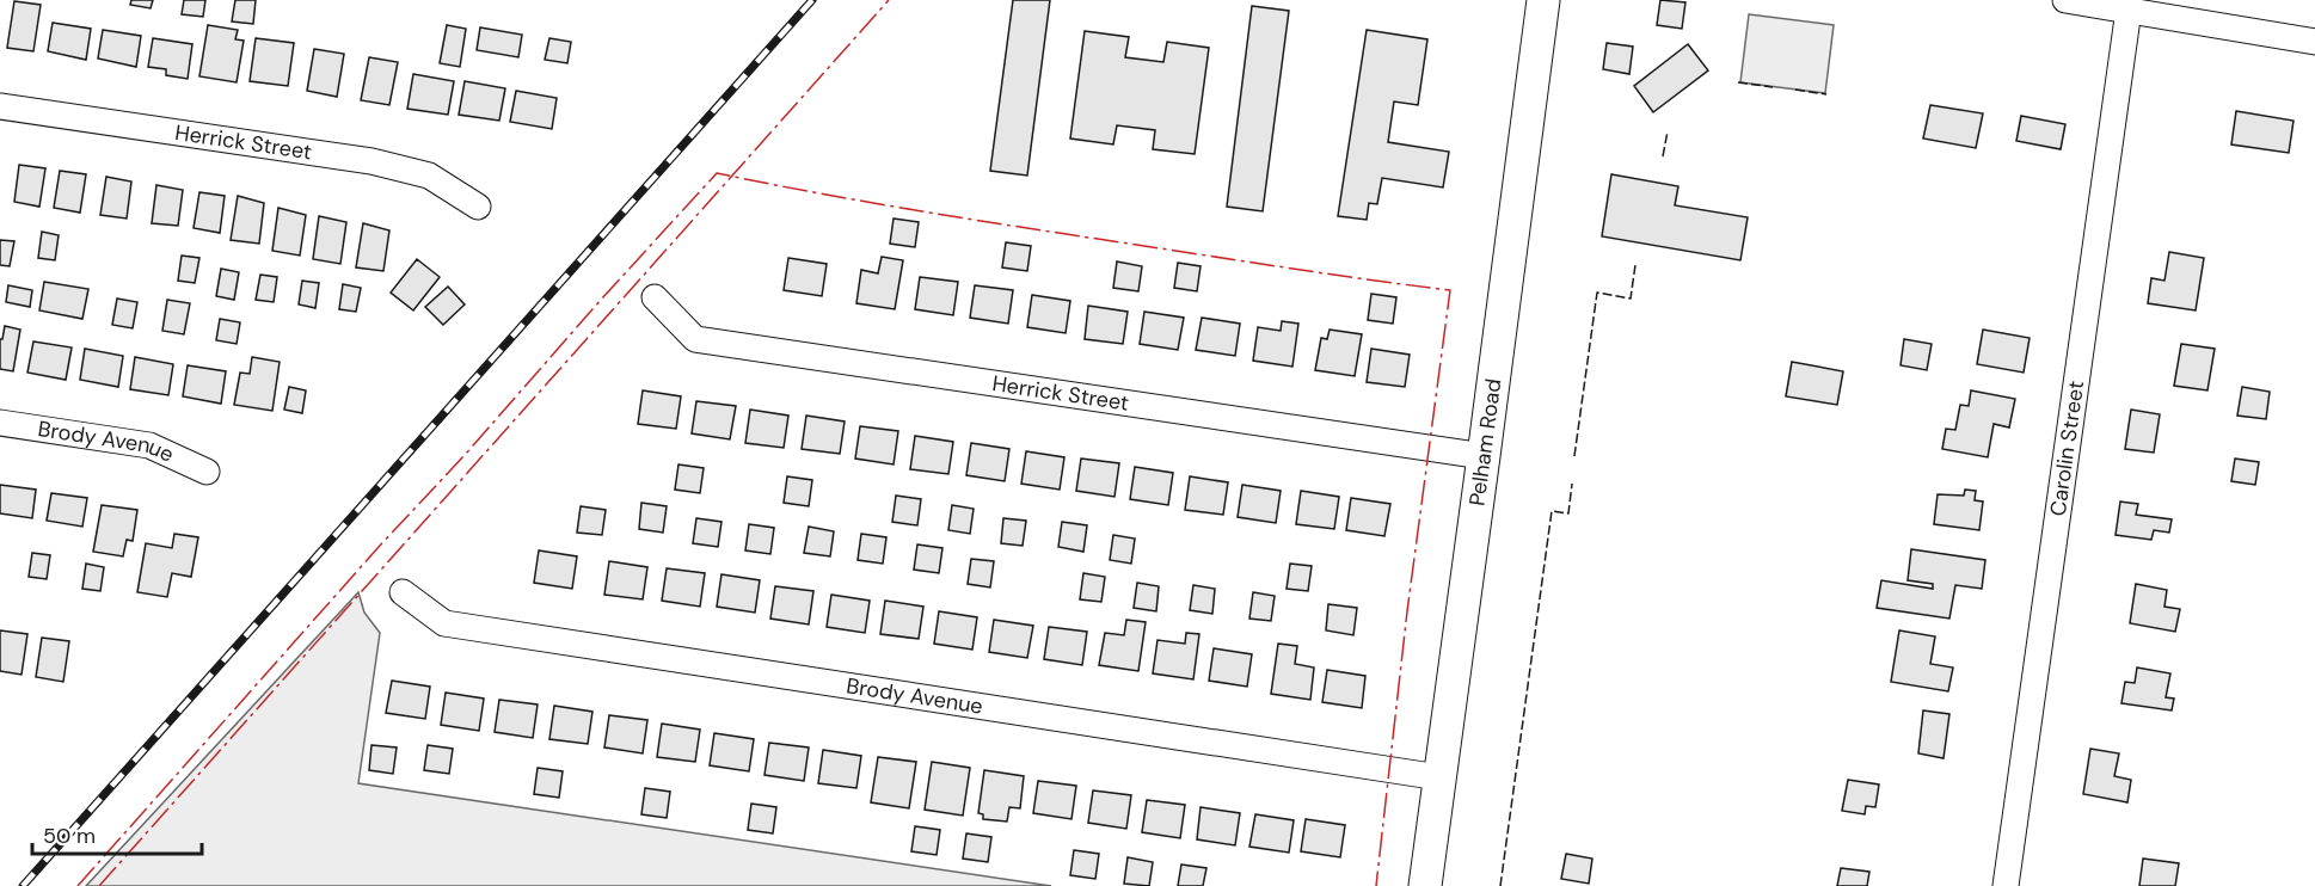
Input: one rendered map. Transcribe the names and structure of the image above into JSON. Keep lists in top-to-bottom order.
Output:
{
  "streets": {
    "main road": ["Pelham Road"],
    "street": ["Herrick Street", "Brody Avenue", "Carolin Street"]
  },
  "crossings": [
    ["Herrick Street", "Pelham Road"],
    ["Brody Avenue", "Pelham Road"]
  ],
  "scale_bar": "50 m"
}
